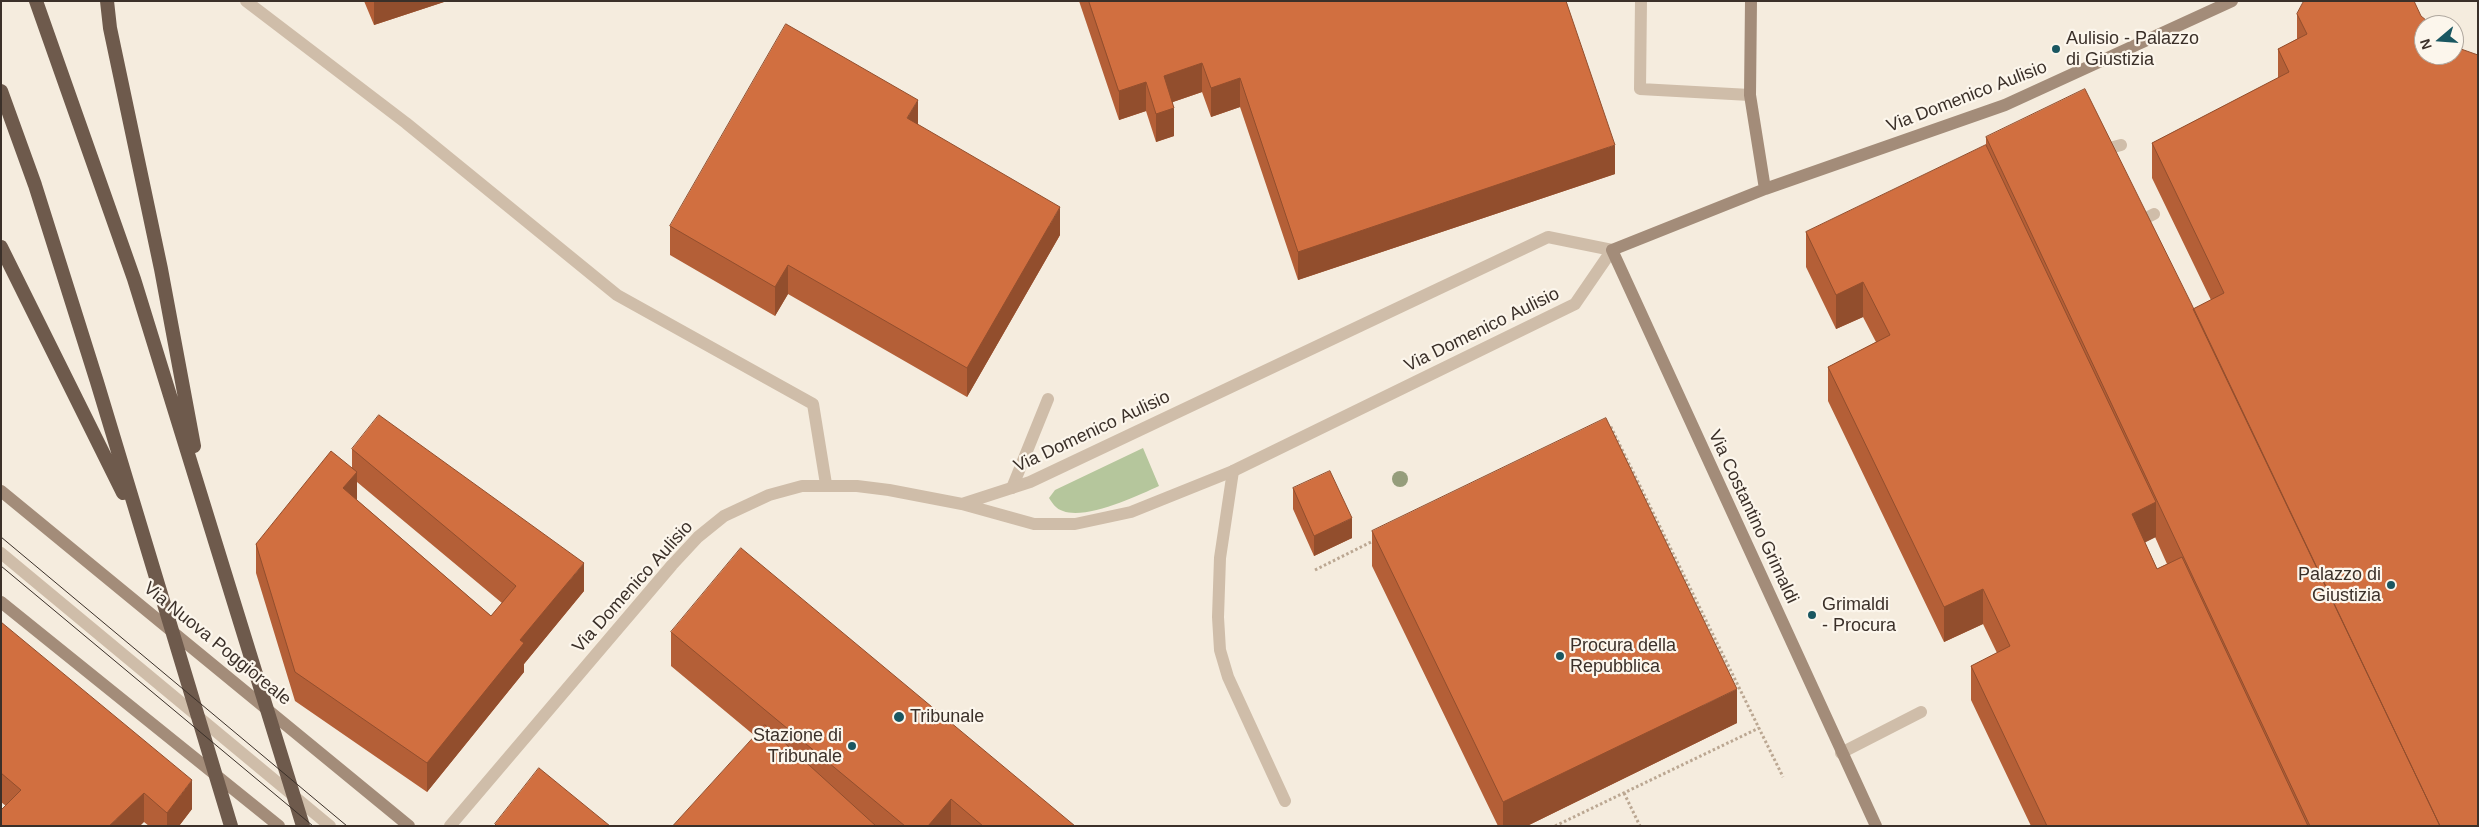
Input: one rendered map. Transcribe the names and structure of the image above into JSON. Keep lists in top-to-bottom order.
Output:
{
  "streets": {
    "main road": ["Via Domenico Aulisio", "Via Costantino Grimaldi", "Via Nuova Poggioreale"]
  },
  "crossings": [
    ["Via Domenico Aulisio", "Via Costantino Grimaldi"]
  ],
  "places": [
    "Aulisio - Palazzo di Giustizia",
    "Palazzo di Giustizia",
    "Grimaldi - Procura",
    "Procura della Repubblica",
    "Tribunale",
    "Stazione di Tribunale"
  ],
  "north": "left"
}
